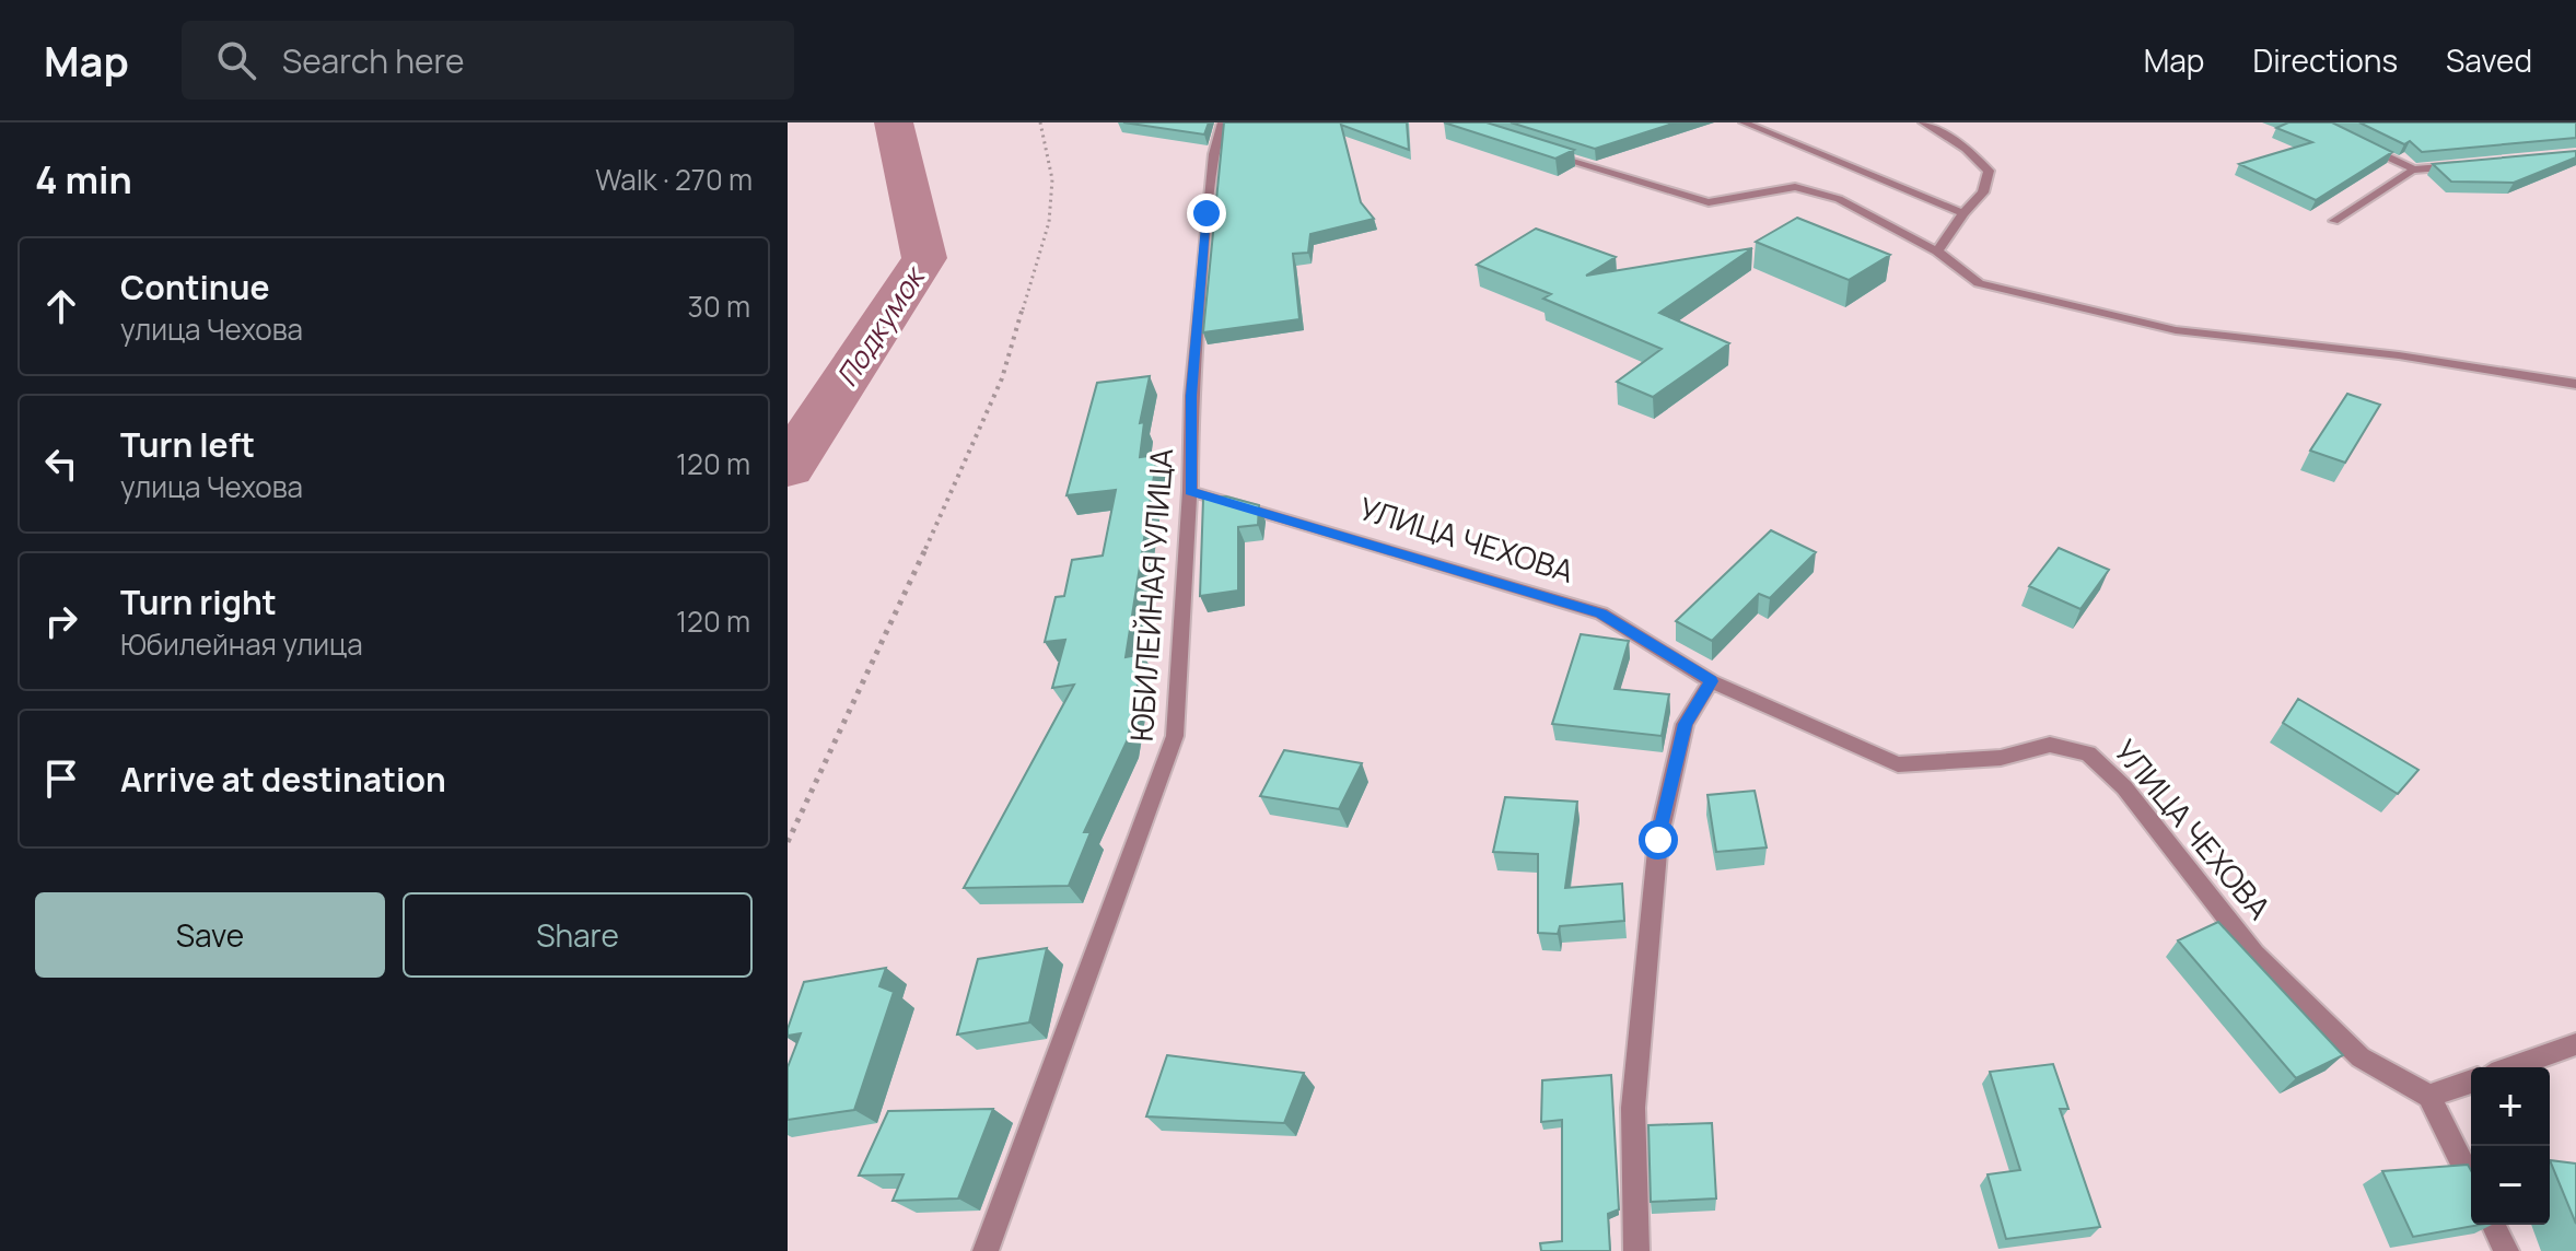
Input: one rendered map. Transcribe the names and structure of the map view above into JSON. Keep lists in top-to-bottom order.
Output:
{
  "streets": {
    "street": ["УЛИЦА ЧЕХОВА", "ЮБИЛЕЙНАЯ УЛИЦА"]
  },
  "crossings": [
    ["УЛИЦА ЧЕХОВА", "ЮБИЛЕЙНАЯ УЛИЦА"]
  ],
  "water": ["Подкумок"],
  "page": {
    "header": "Map",
    "search": "Search here",
    "nav": ["Map", "Directions", "Saved"],
    "heading": ["4 min", "Walk · 270 m"],
    "list": [
      ["Continue", "улица Чехова", "30 m"],
      ["Turn left", "улица Чехова", "120 m"],
      ["Turn right", "Юбилейная улица", "120 m"],
      "Arrive at destination"
    ],
    "buttons": ["Save", "Share"],
    "map_buttons": ["+", "−"]
  }
}
